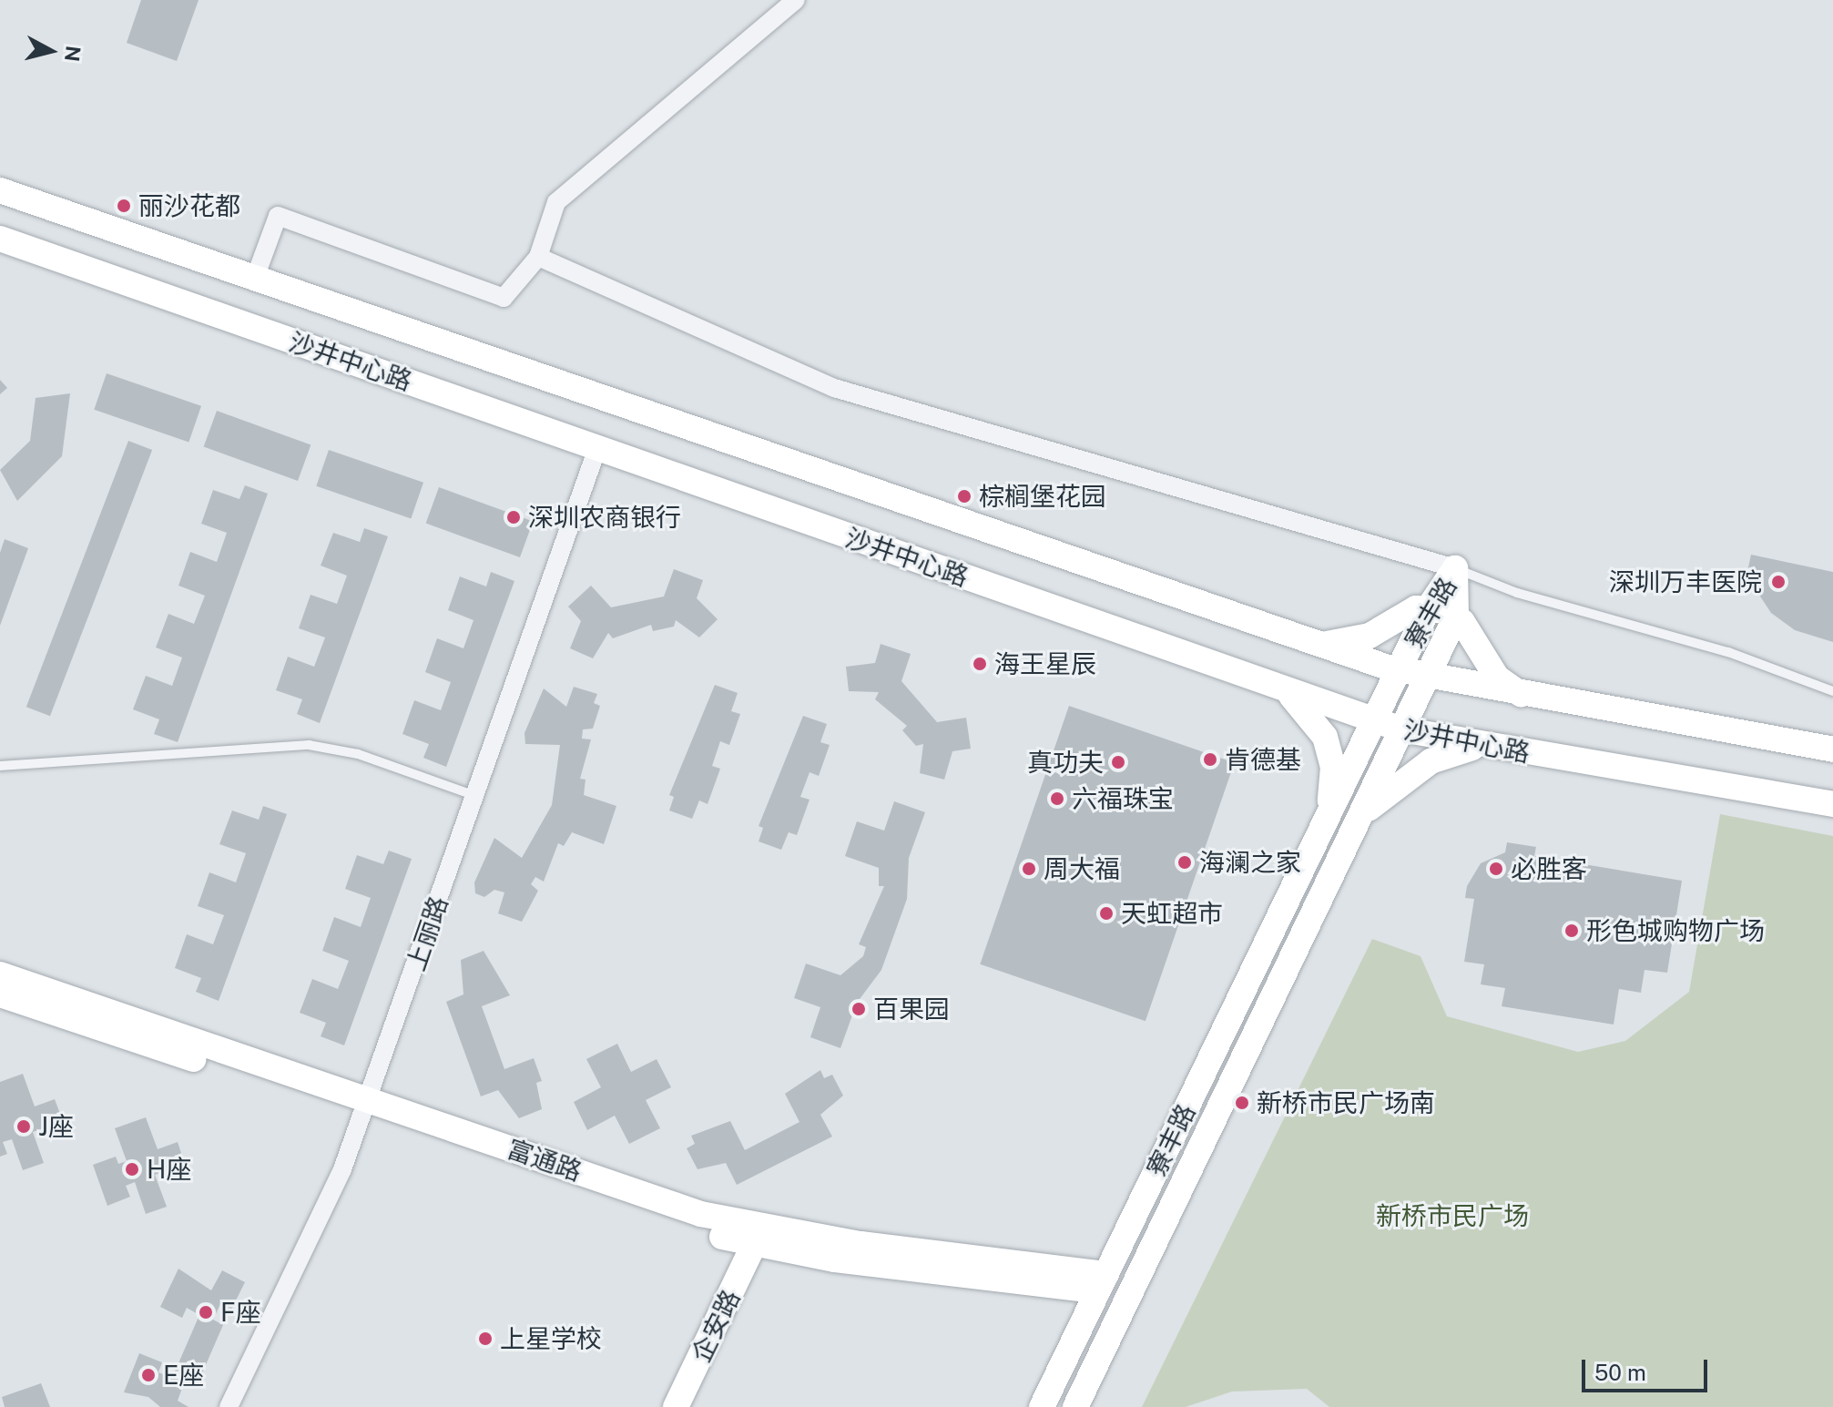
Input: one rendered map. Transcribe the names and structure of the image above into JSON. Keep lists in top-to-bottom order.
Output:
{
  "streets": {
    "street": [
      "沙井中心路",
      "寮丰路",
      "上丽路",
      "富通路",
      "企安路"
    ]
  },
  "crossings": [
    ["沙井中心路", "寮丰路"],
    ["沙井中心路", "上丽路"],
    ["寮丰路", "富通路"],
    ["上丽路", "富通路"],
    ["富通路", "企安路"]
  ],
  "parks": ["新桥市民广场"],
  "places": [
    "丽沙花都",
    "棕榈堡花园",
    "深圳农商银行",
    "深圳万丰医院",
    "海王星辰",
    "肯德基",
    "真功夫",
    "六福珠宝",
    "海澜之家",
    "周大福",
    "必胜客",
    "天虹超市",
    "形色城购物广场",
    "百果园",
    "新桥市民广场南",
    "J座",
    "H座",
    "F座",
    "上星学校",
    "E座"
  ],
  "scale_bar": "50 m",
  "north": "right"
}
